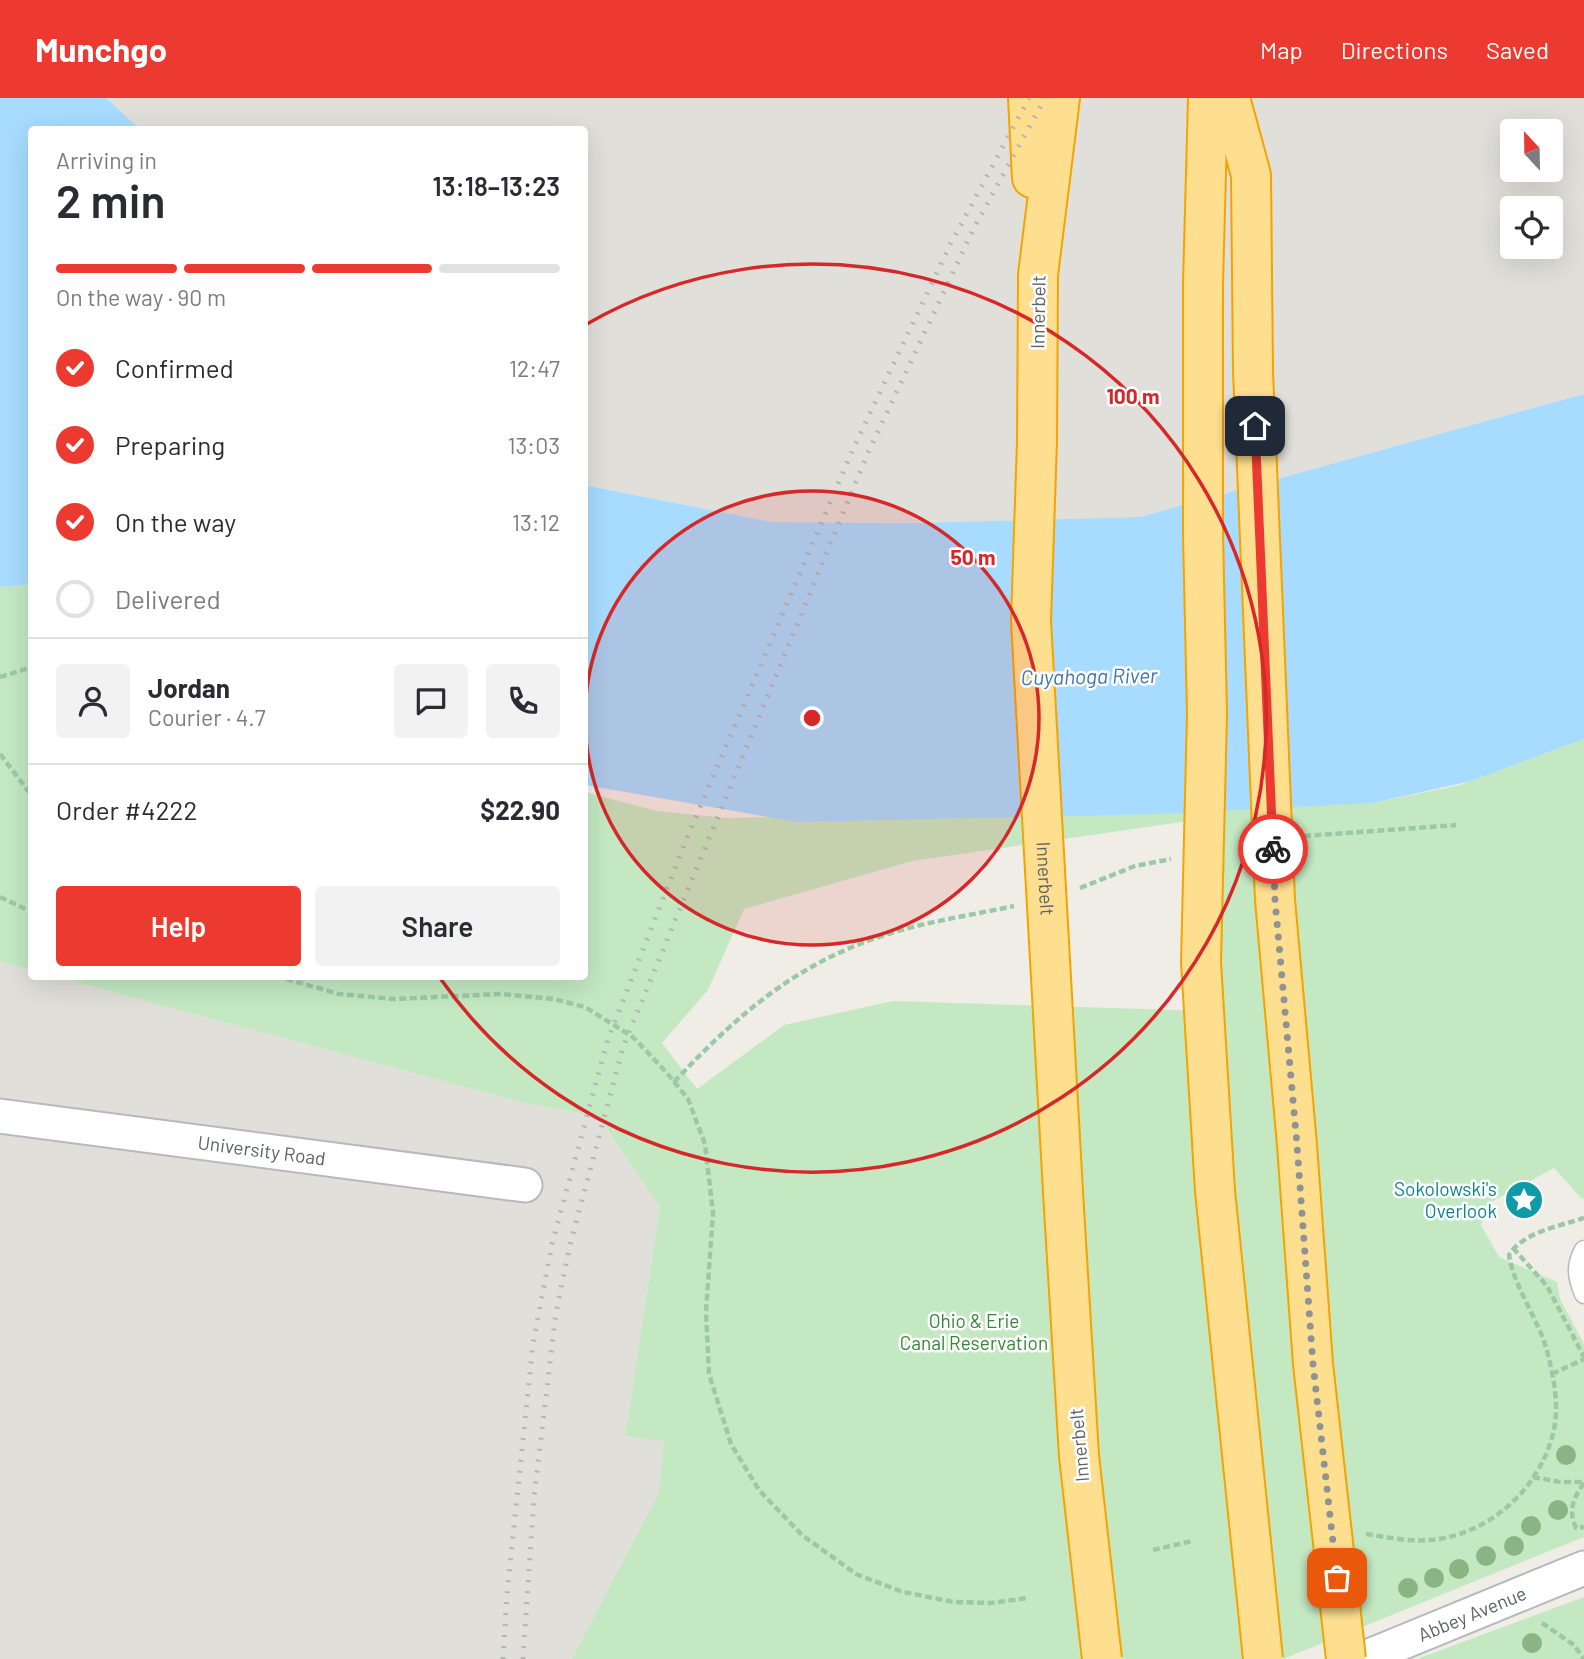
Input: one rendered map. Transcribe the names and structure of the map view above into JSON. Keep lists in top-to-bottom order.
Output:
{
  "streets": {
    "highway": ["Innerbelt"],
    "street": ["University Road", "Abbey Avenue"]
  },
  "water": ["Cuyahoga River"],
  "parks": ["Ohio & Erie Canal Reservation"],
  "places": {
    "place": ["Sokolowski's Overlook"]
  },
  "north": "top",
  "page": {
    "header": "Munchgo",
    "nav": ["Map", "Directions", "Saved"],
    "heading": ["2 min", "Arriving in", "13:18–13:23"],
    "panel": [
      "Jordan",
      "Courier · 4.7",
      "Order #4222",
      "$22.90"
    ],
    "bar": "On the way · 90 m",
    "list": [
      ["Confirmed", "12:47"],
      ["Preparing", "13:03"],
      ["On the way", "13:12"],
      "Delivered"
    ],
    "buttons": ["Help", "Share"]
  },
  "rings": ["100 m", "50 m"]
}
